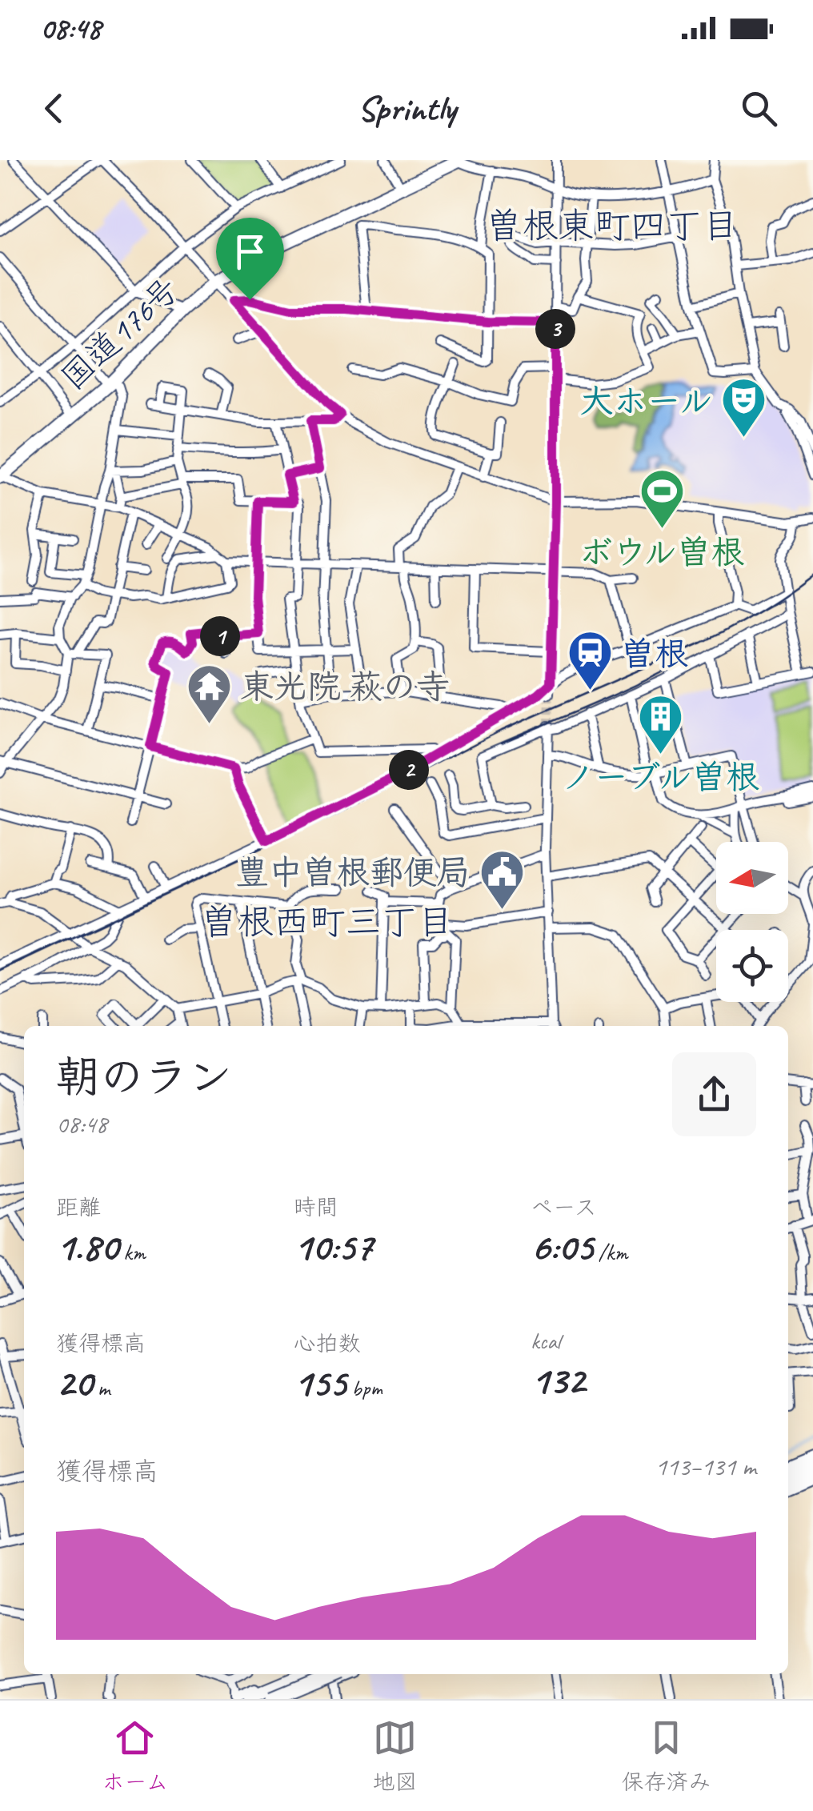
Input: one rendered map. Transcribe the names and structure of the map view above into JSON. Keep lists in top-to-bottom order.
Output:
{
  "streets": {
    "highway": ["国道176号"]
  },
  "districts": ["曽根東町四丁目", "曽根西町三丁目"],
  "places": {
    "theatre": ["大ホール"],
    "sports": ["ボウル曽根"],
    "station": ["曽根"],
    "temple": ["東光院 萩の寺"],
    "building": ["ノーブル曽根"],
    "public building": ["豊中曽根郵便局"]
  },
  "north": "left",
  "page": {
    "status": "08:48",
    "header": "Sprintly",
    "pins": ["3", "1", "2"],
    "heading": ["朝のラン", "08:48"],
    "stats": [
      ["距離", "1.80 km"],
      ["時間", "10:57"],
      ["ペース", "6:05 /km"],
      ["獲得標高", "20 m"],
      ["心拍数", "155 bpm"],
      ["kcal", "132"]
    ],
    "chart": ["獲得標高", "113–131 m"],
    "tabs": ["ホーム", "地図", "保存済み"]
  }
}
